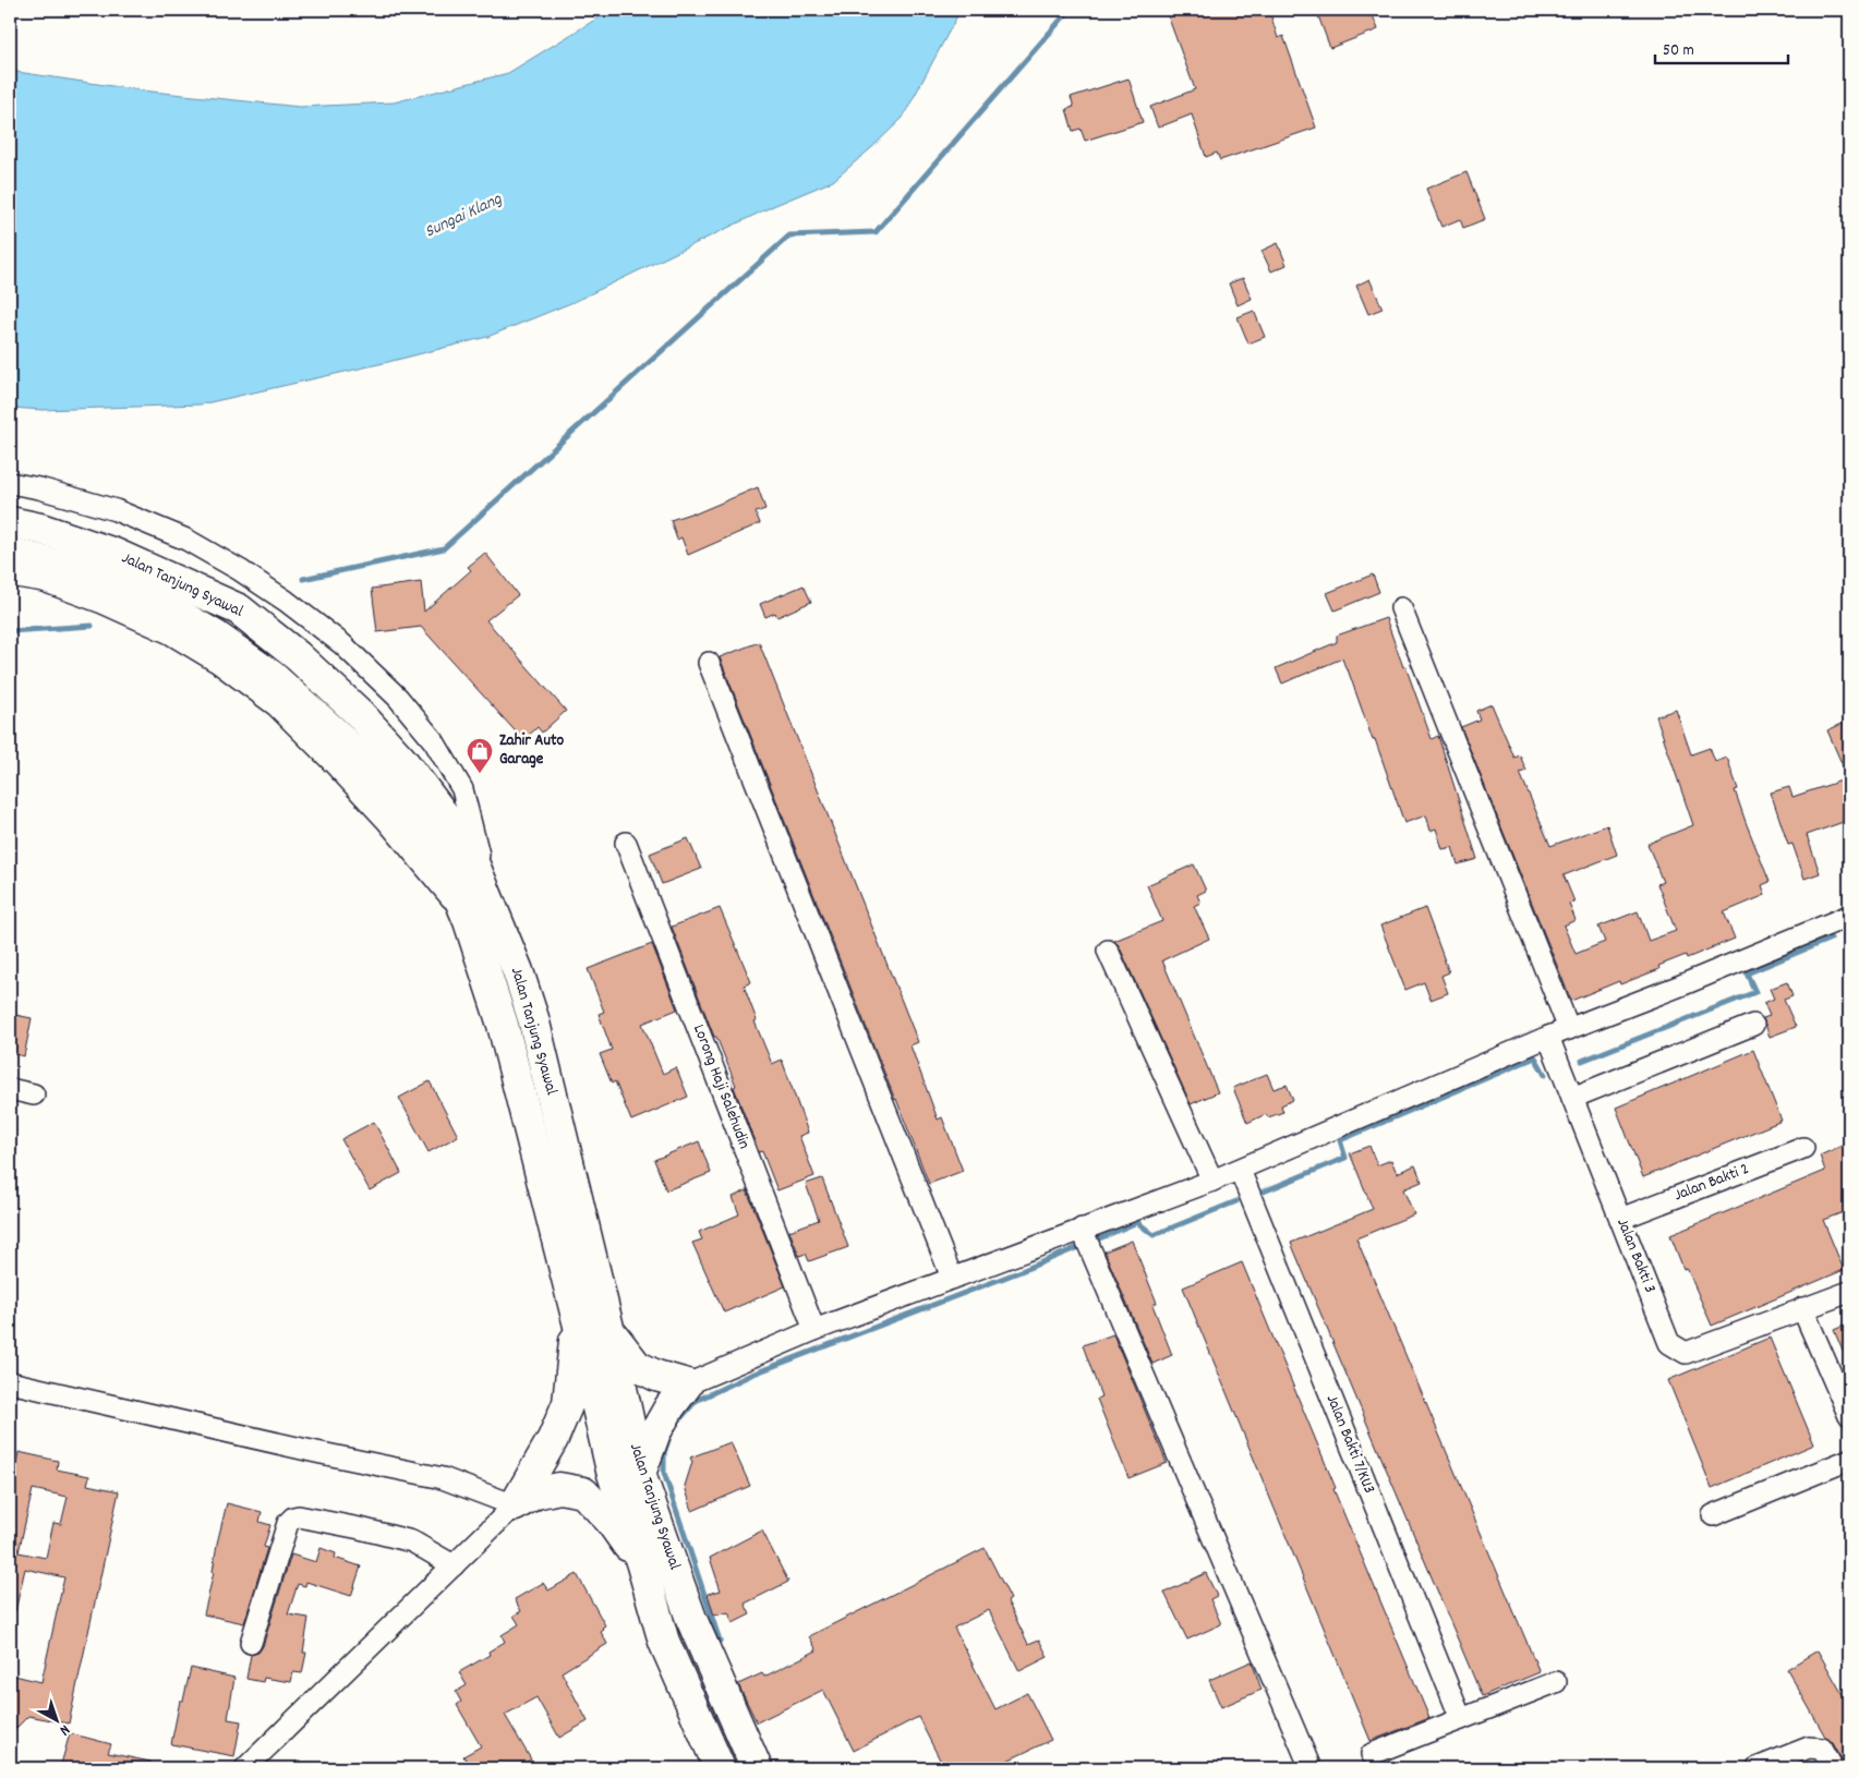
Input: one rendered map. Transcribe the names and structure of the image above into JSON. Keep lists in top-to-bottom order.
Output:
{
  "streets": {
    "main road": ["Jalan Tanjung Syawal"],
    "street": [
      "Lorong Haji Salehudin",
      "Jalan Bakti 2",
      "Jalan Bakti 3",
      "Jalan Bakti 7/KU3"
    ]
  },
  "crossings": [
    ["Jalan Bakti 2", "Jalan Bakti 3"]
  ],
  "water": ["Sungai Klang"],
  "places": {
    "shop": ["Zahir Auto Garage"]
  },
  "scale_bar": "50 m",
  "north": "bottom right"
}
